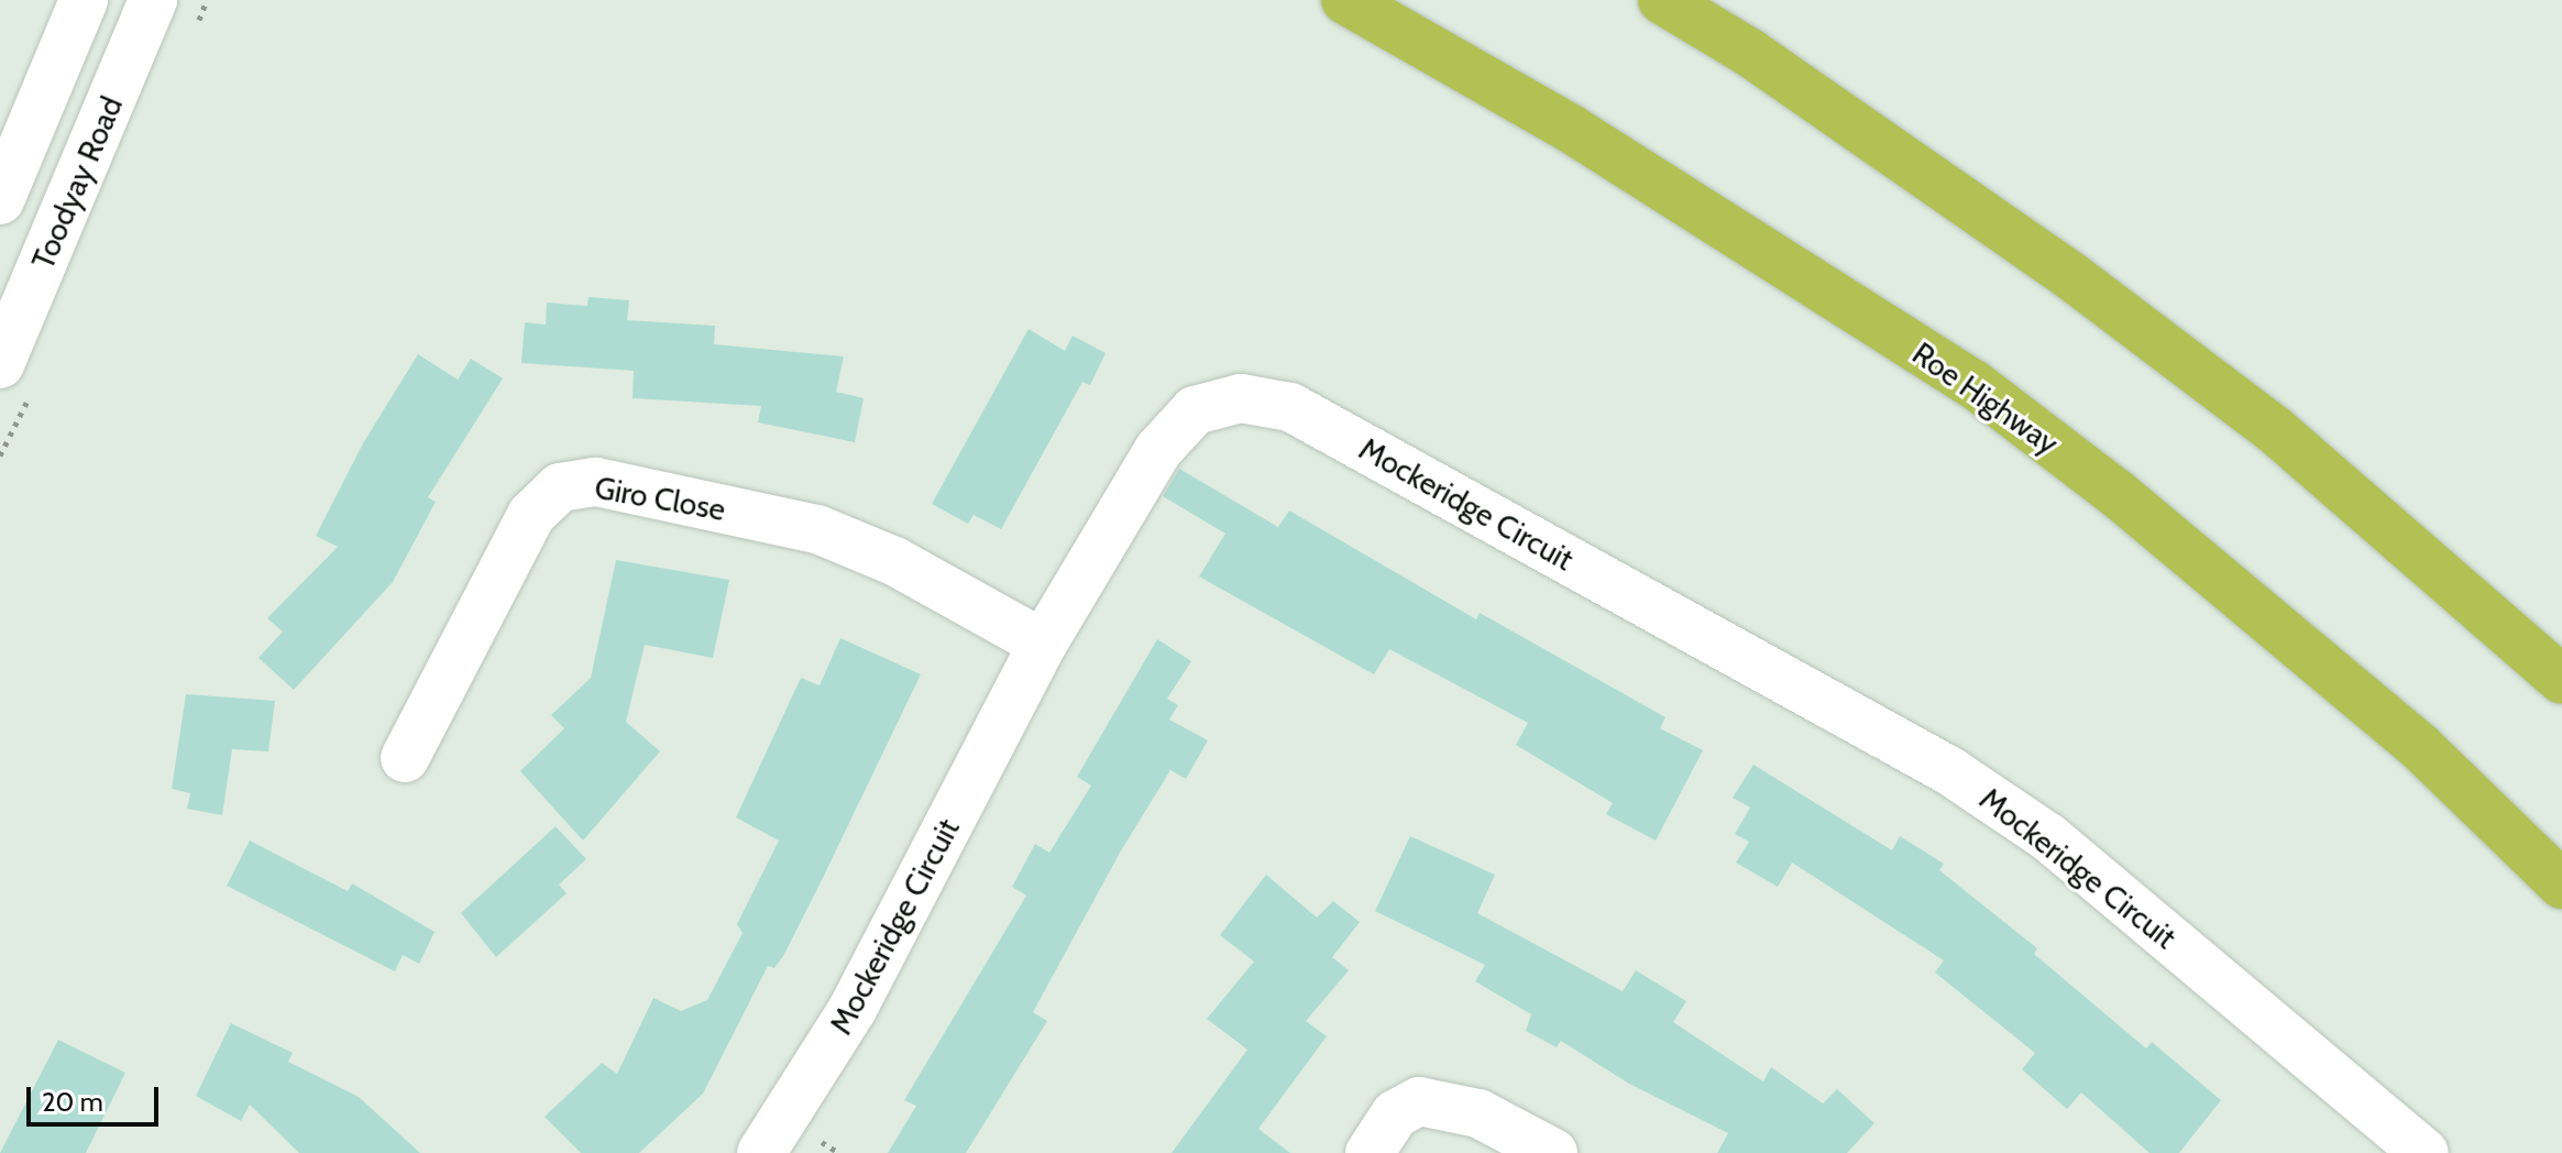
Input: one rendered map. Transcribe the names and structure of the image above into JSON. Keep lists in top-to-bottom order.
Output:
{
  "streets": {
    "highway": ["Roe Highway"],
    "street": ["Toodyay Road", "Giro Close", "Mockeridge Circuit"]
  },
  "crossings": [
    ["Giro Close", "Mockeridge Circuit"]
  ],
  "scale_bar": "20 m"
}
